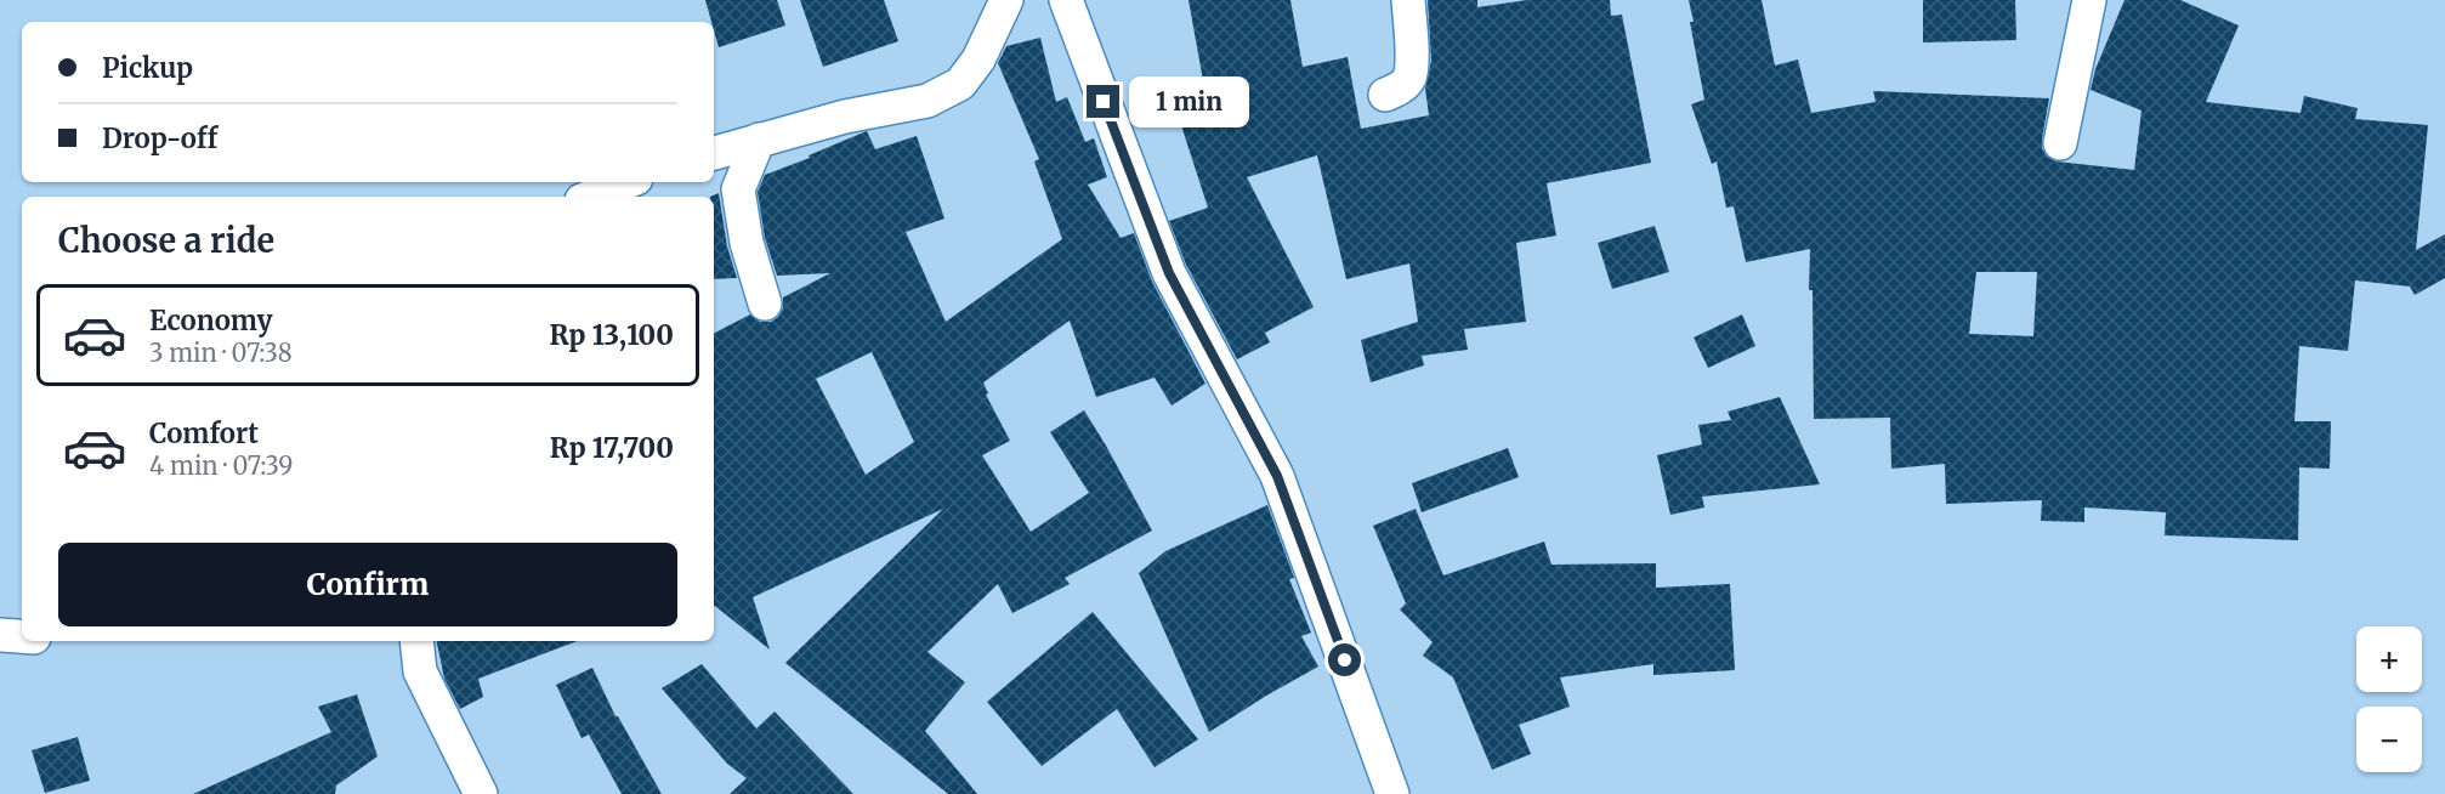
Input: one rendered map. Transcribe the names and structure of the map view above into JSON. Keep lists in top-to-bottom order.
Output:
{
  "page": {
    "banner": ["Pickup", "Drop-off"],
    "bubble": "1 min",
    "heading": "Choose a ride",
    "list": [
      {
        "name": "Economy",
        "note": "3 min · 07:38",
        "value": "Rp 13,100"
      },
      {
        "name": "Comfort",
        "note": "4 min · 07:39",
        "value": "Rp 17,700"
      }
    ],
    "buttons": "Confirm",
    "map_buttons": ["+", "−"]
  }
}
